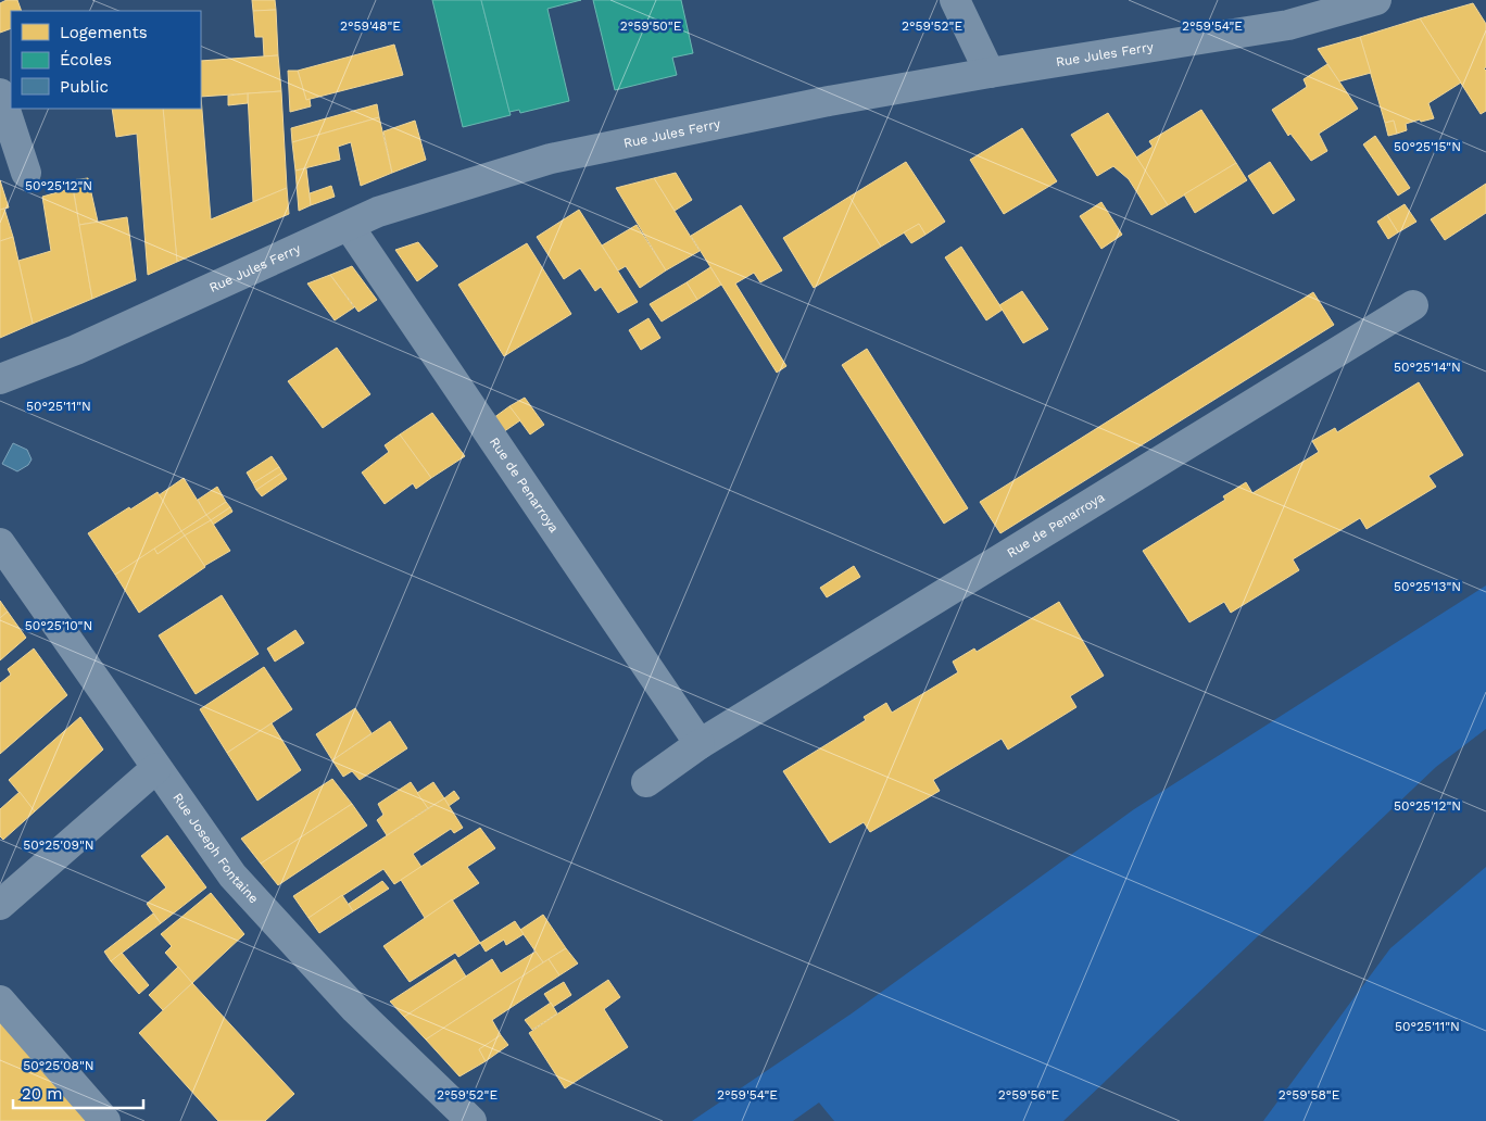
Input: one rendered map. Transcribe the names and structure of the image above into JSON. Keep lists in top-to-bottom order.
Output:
{
  "streets": {
    "street": ["Rue Jules Ferry", "Rue de Penarroya", "Rue Joseph Fontaine"]
  },
  "crossings": [
    ["Rue Jules Ferry", "Rue de Penarroya"]
  ],
  "legend": ["Logements", "Écoles", "Public"],
  "scale_bar": "20 m",
  "coordinates": [
    "2°59'48\"E",
    "2°59'50\"E",
    "2°59'52\"E",
    "2°59'54\"E",
    "50°25'15\"N",
    "50°25'12\"N",
    "50°25'14\"N",
    "50°25'11\"N",
    "50°25'13\"N",
    "50°25'10\"N",
    "50°25'09\"N",
    "50°25'08\"N",
    "2°59'56\"E",
    "2°59'58\"E"
  ]
}
